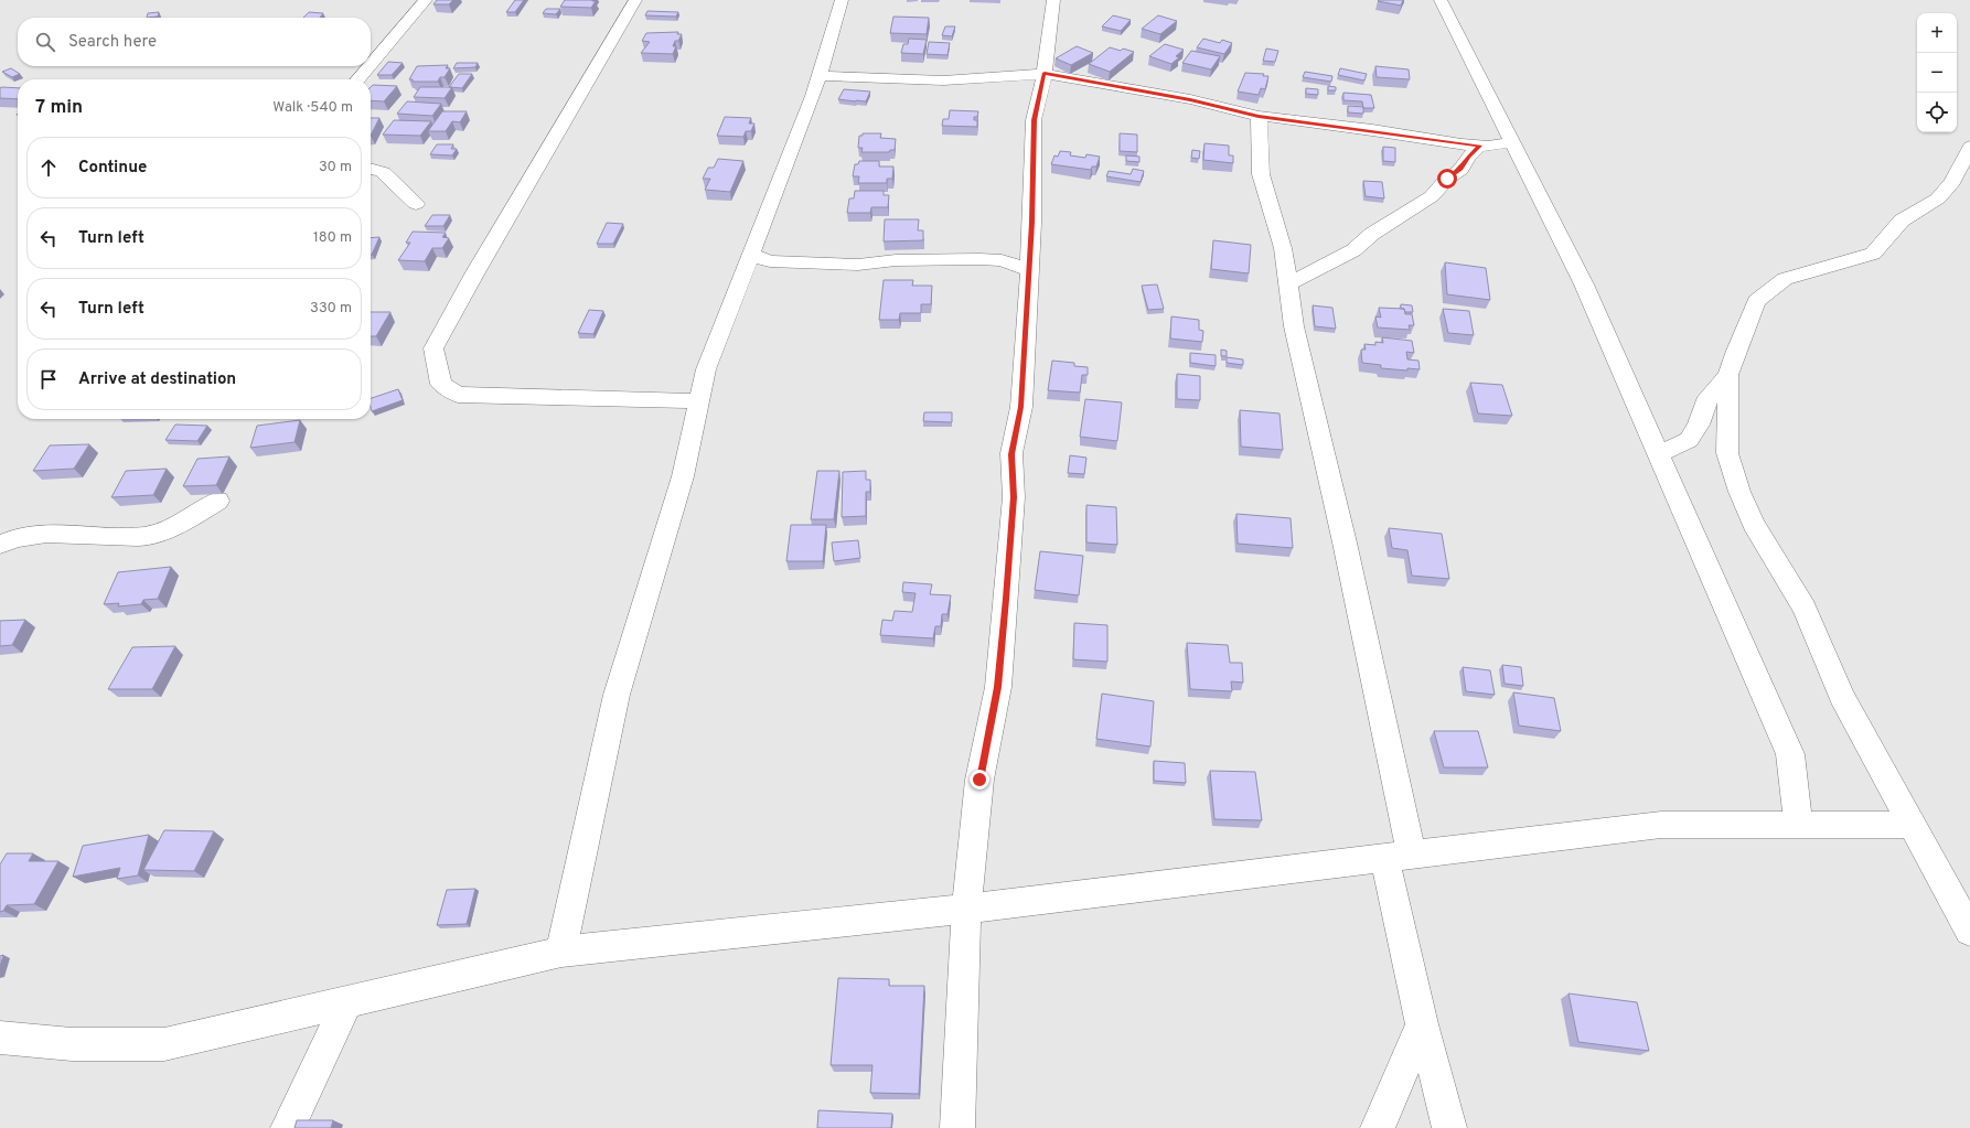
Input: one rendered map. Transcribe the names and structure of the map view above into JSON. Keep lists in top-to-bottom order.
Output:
{
  "page": {
    "map_buttons": ["+", "−"],
    "search": "Search here",
    "heading": ["7 min", "Walk · 540 m"],
    "list": [
      ["Continue", "30 m"],
      ["Turn left", "180 m"],
      ["Turn left", "330 m"],
      "Arrive at destination"
    ]
  }
}
